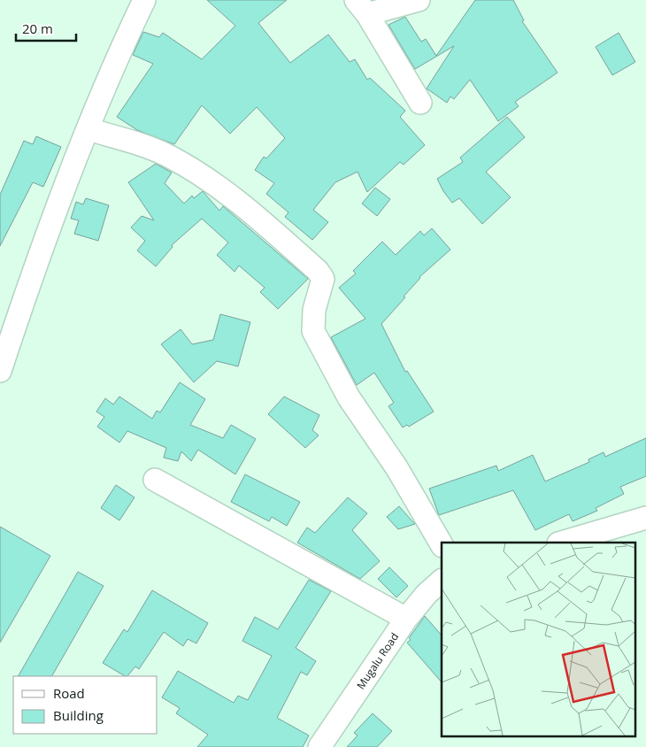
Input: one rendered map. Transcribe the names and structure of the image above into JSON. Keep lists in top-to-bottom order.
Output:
{
  "streets": {
    "street": ["Mugalu Road"]
  },
  "legend": ["Road", "Building"],
  "scale_bar": "20 m"
}
